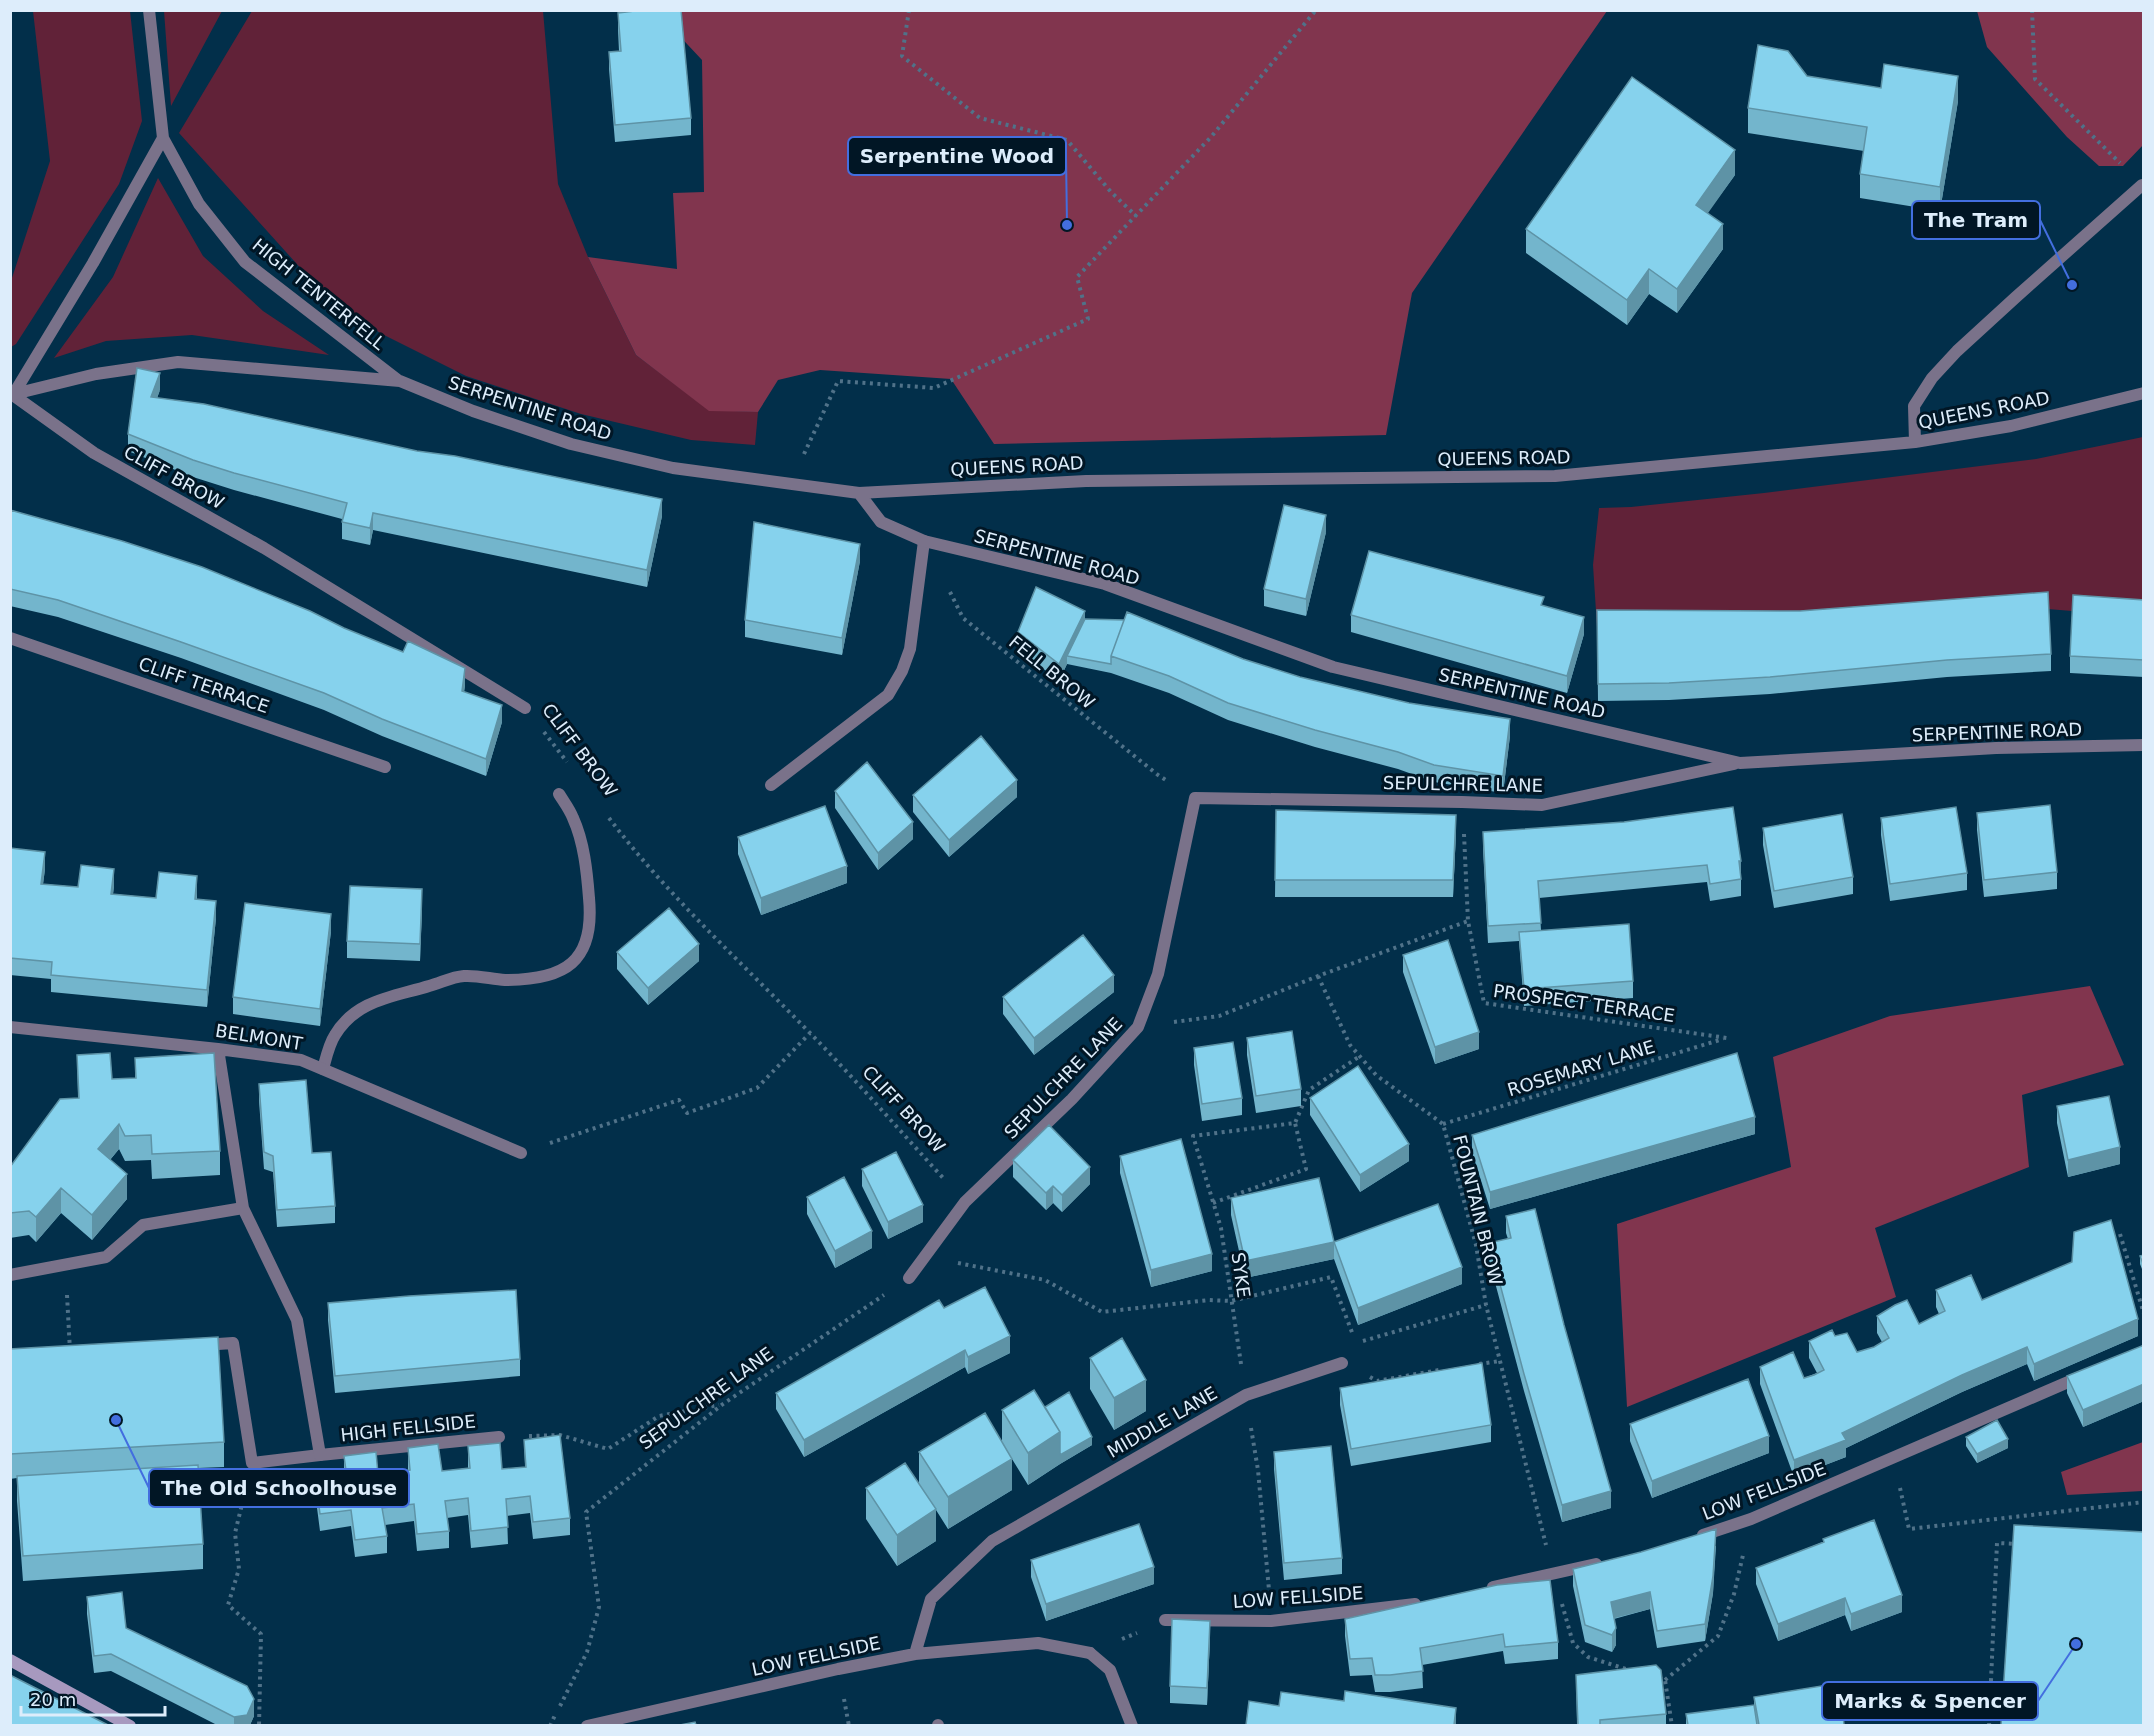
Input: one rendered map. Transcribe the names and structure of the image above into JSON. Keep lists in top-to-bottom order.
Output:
{
  "streets": {
    "street": [
      "HIGH TENTERFELL",
      "SERPENTINE ROAD",
      "QUEENS ROAD",
      "CLIFF BROW",
      "CLIFF TERRACE",
      "SEPULCHRE LANE",
      "BELMONT",
      "MIDDLE LANE",
      "HIGH FELLSIDE",
      "LOW FELLSIDE"
    ],
    "path": [
      "FELL BROW",
      "PROSPECT TERRACE",
      "ROSEMARY LANE",
      "FOUNTAIN BROW",
      "SYKE"
    ]
  },
  "crossings": [
    ["HIGH TENTERFELL", "SERPENTINE ROAD"],
    ["SERPENTINE ROAD", "QUEENS ROAD"],
    ["SERPENTINE ROAD", "CLIFF BROW"],
    ["SERPENTINE ROAD", "SEPULCHRE LANE"],
    ["CLIFF BROW", "SEPULCHRE LANE"],
    ["FELL BROW", "SEPULCHRE LANE"],
    ["PROSPECT TERRACE", "ROSEMARY LANE"],
    ["BELMONT", "HIGH FELLSIDE"],
    ["ROSEMARY LANE", "FOUNTAIN BROW"],
    ["SYKE", "MIDDLE LANE"],
    ["SYKE", "LOW FELLSIDE"],
    ["MIDDLE LANE", "LOW FELLSIDE"]
  ],
  "places": [
    "Serpentine Wood",
    "The Tram",
    "The Old Schoolhouse",
    "Marks & Spencer"
  ],
  "scale_bar": "20 m"
}
